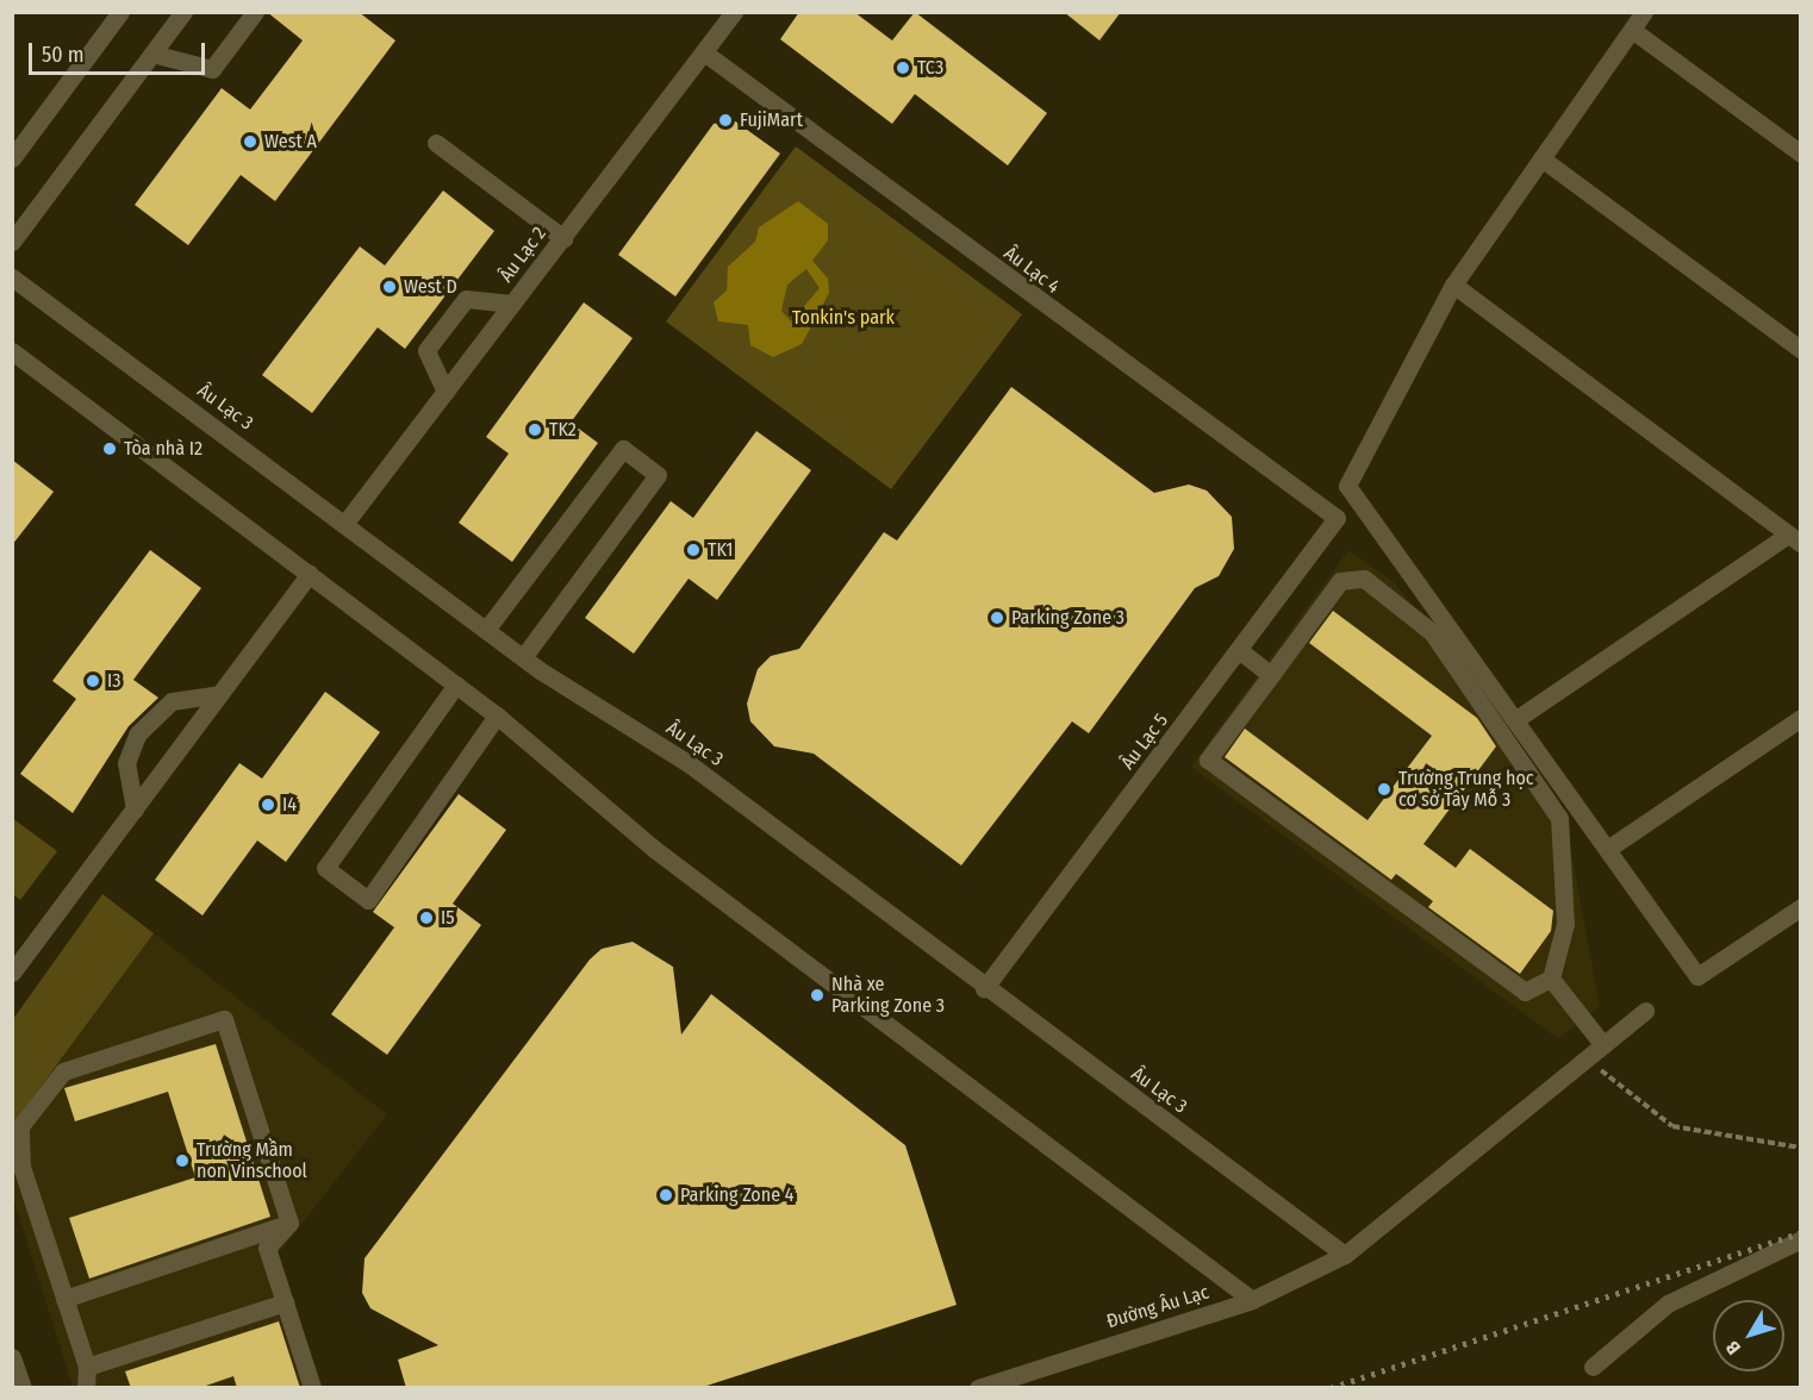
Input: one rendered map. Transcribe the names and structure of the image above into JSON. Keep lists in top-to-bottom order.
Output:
{
  "streets": {
    "street": [
      "Âu Lạc 2",
      "Âu Lạc 4",
      "Âu Lạc 3",
      "Âu Lạc 5",
      "Đường Âu Lạc"
    ]
  },
  "crossings": [
    ["Âu Lạc 2", "Âu Lạc 4"],
    ["Âu Lạc 2", "Âu Lạc 3"],
    ["Âu Lạc 4", "Âu Lạc 5"],
    ["Âu Lạc 3", "Âu Lạc 5"],
    ["Âu Lạc 3", "Đường Âu Lạc"]
  ],
  "parks": ["Tonkin's park"],
  "places": [
    "TC3",
    "FujiMart",
    "West A",
    "West D",
    "TK2",
    "Tòa nhà I2",
    "TK1",
    "Parking Zone 3",
    "I3",
    "Trường Trung học cơ sở Tây Mỗ 3",
    "I4",
    "I5",
    "Nhà xe Parking Zone 3",
    "Trường Mầm non Vinschool",
    "Parking Zone 4"
  ],
  "scale_bar": "50 m",
  "north": "bottom left"
}
